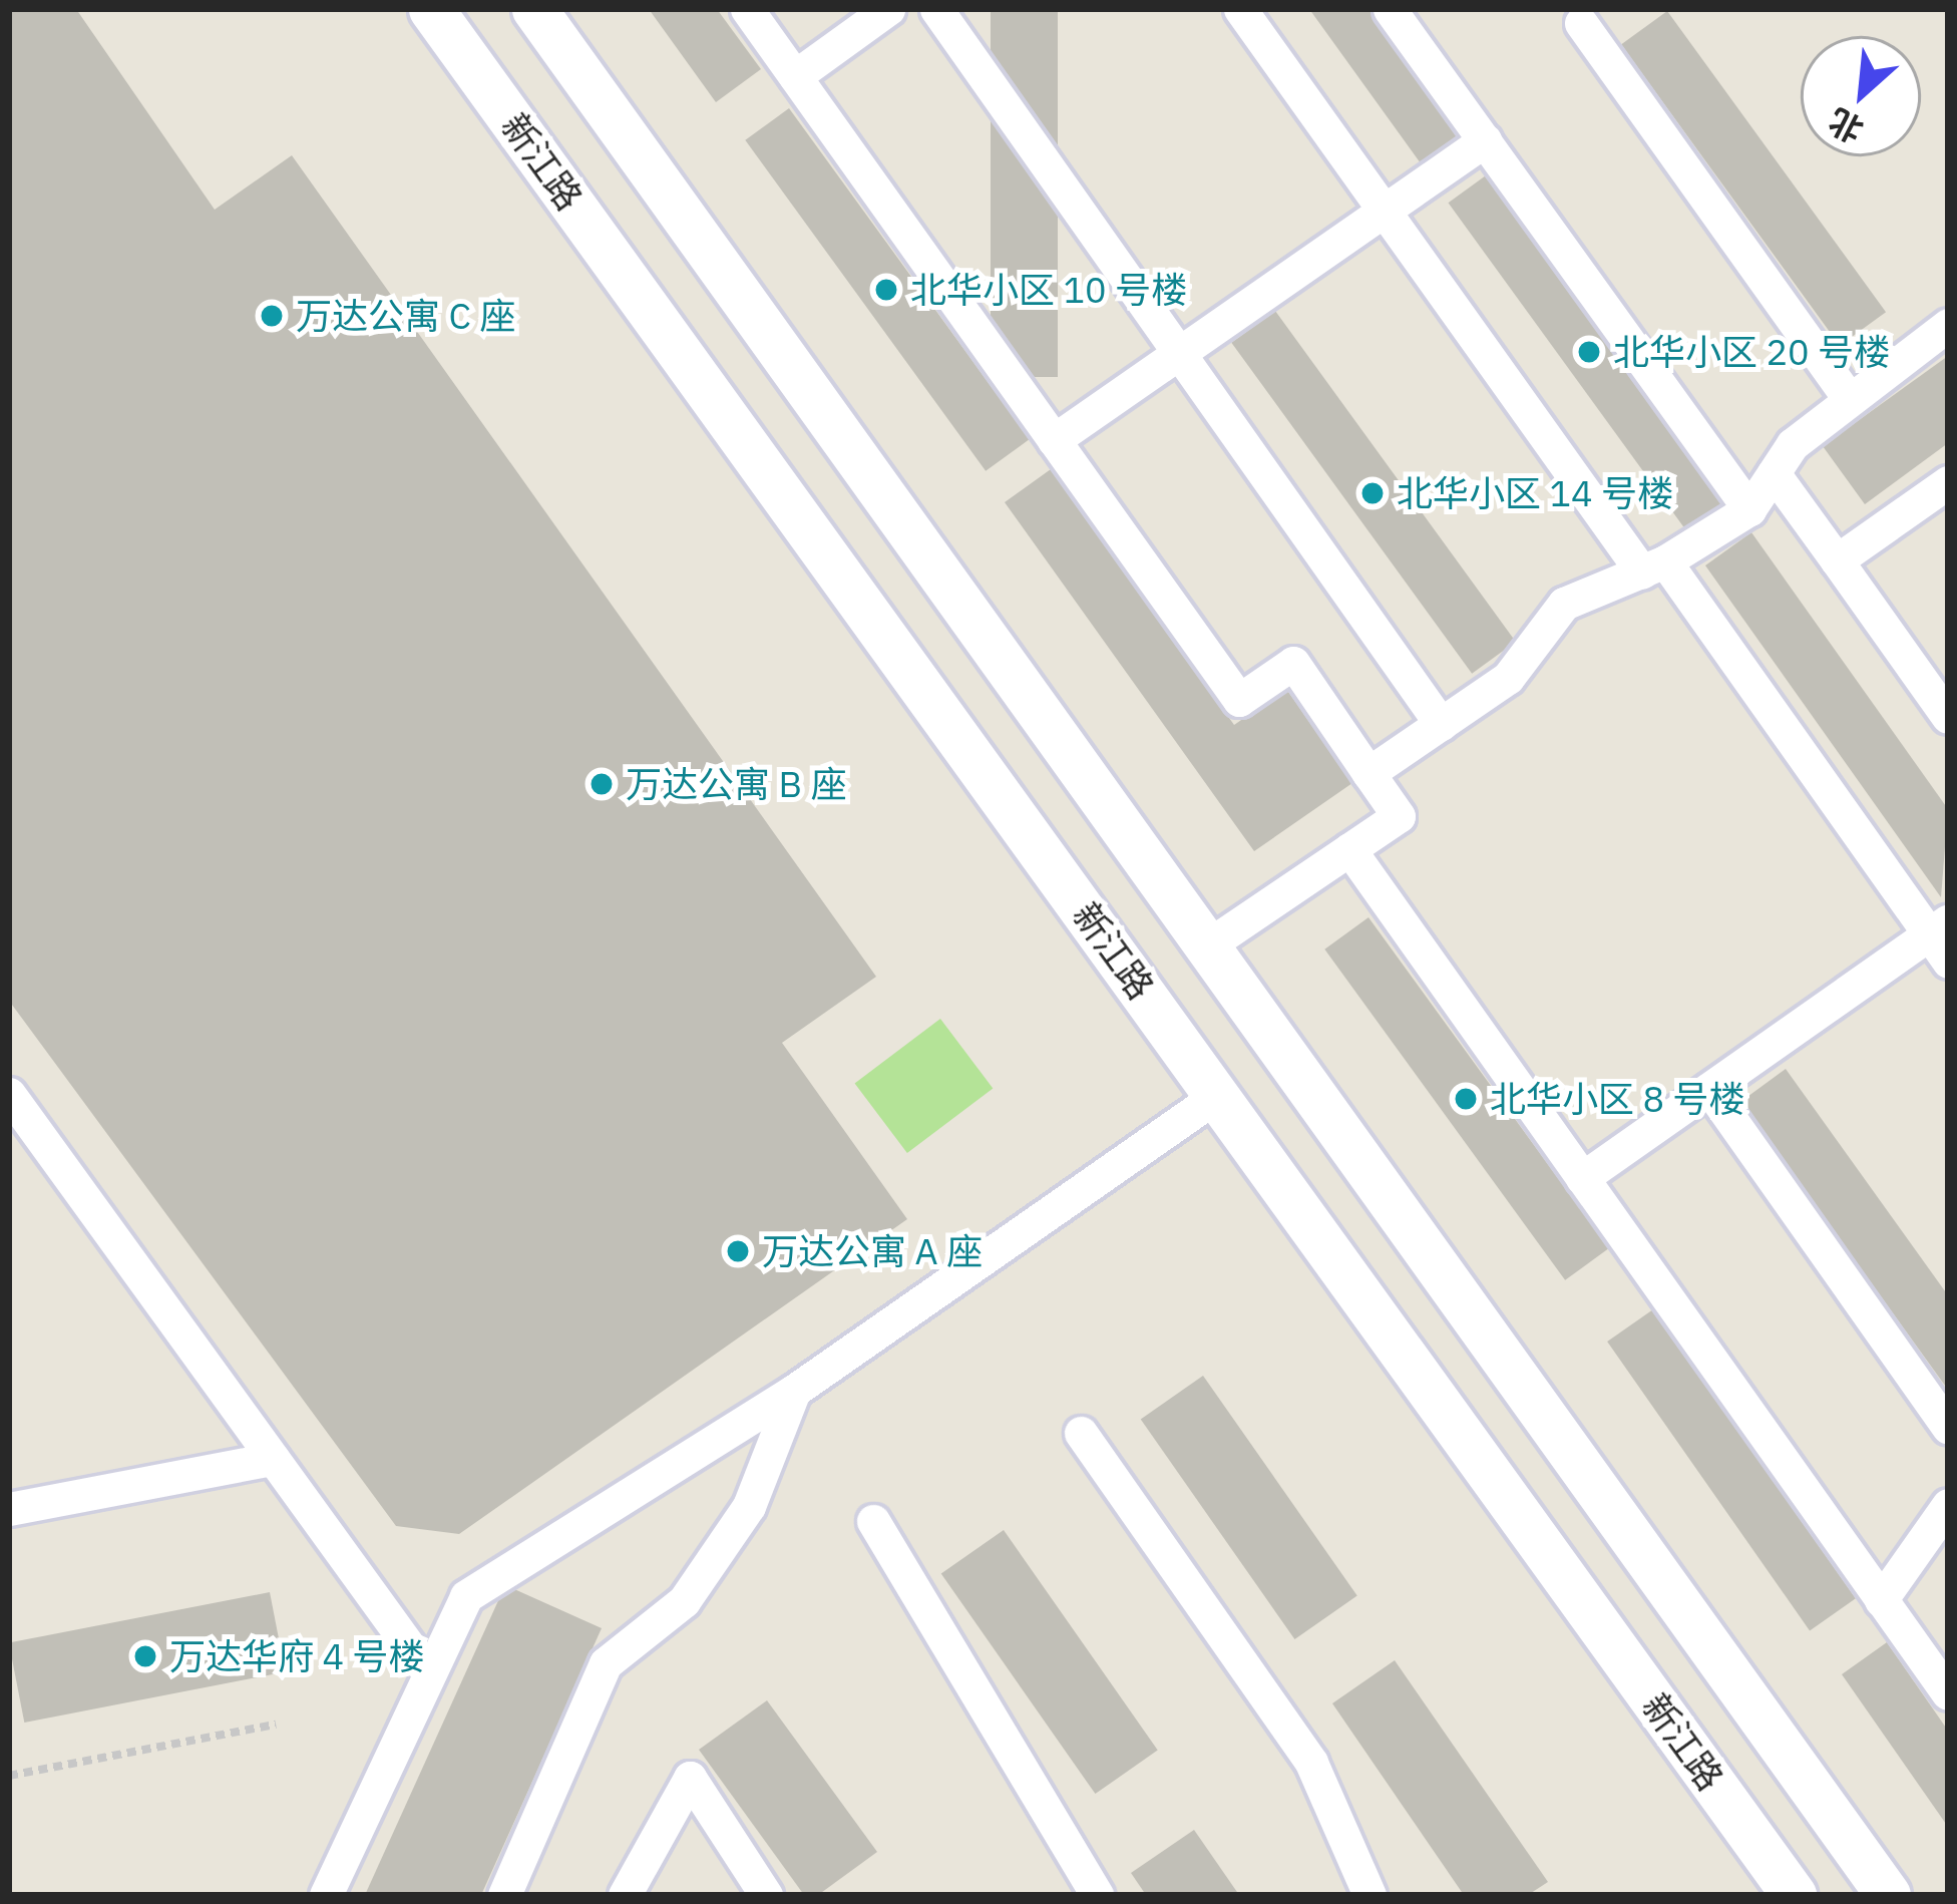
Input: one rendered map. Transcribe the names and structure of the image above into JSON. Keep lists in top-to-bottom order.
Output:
{
  "streets": {
    "main road": ["新江路"]
  },
  "places": [
    "北华小区 10 号楼",
    "万达公寓 C 座",
    "北华小区 20 号楼",
    "北华小区 14 号楼",
    "万达公寓 B 座",
    "北华小区 8 号楼",
    "万达公寓 A 座",
    "万达华府 4 号楼"
  ],
  "north": "bottom left"
}
